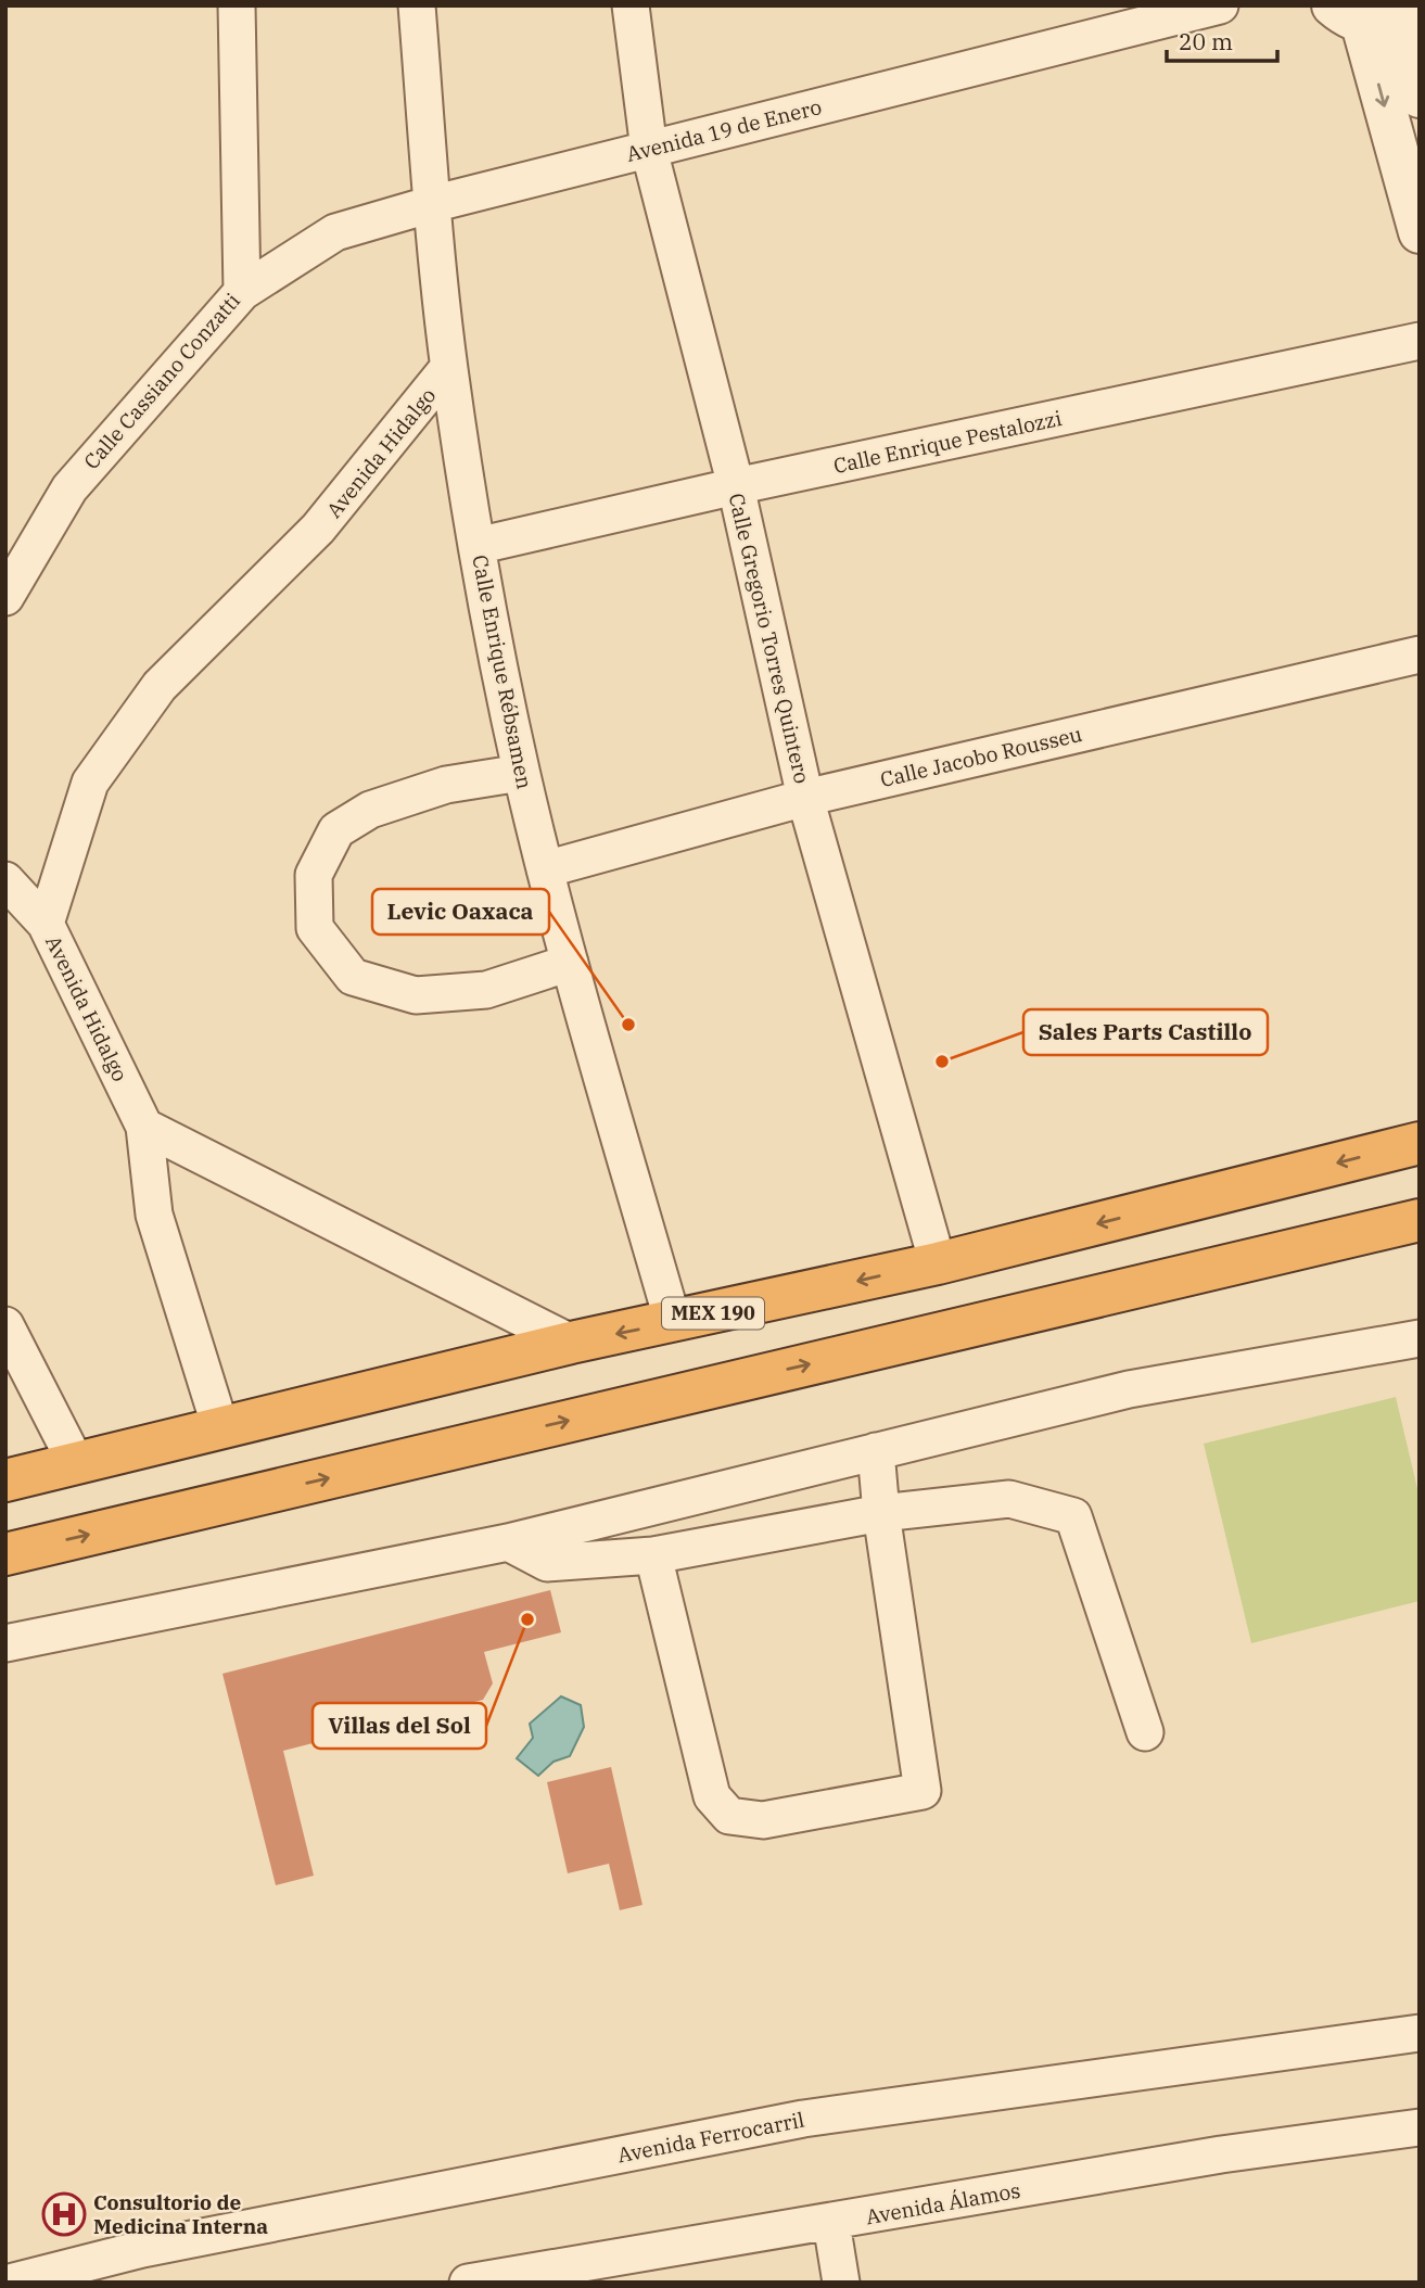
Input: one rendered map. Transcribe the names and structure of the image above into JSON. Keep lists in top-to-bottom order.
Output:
{
  "streets": {
    "highway": ["MEX 190"],
    "street": [
      "Avenida 19 de Enero",
      "Calle Cassiano Conzatti",
      "Calle Enrique Pestalozzi",
      "Avenida Hidalgo",
      "Calle Gregorio Torres Quintero",
      "Calle Enrique Rébsamen",
      "Calle Jacobo Rousseu",
      "Avenida Ferrocarril",
      "Avenida Álamos"
    ]
  },
  "crossings": [
    ["Avenida 19 de Enero", "Calle Cassiano Conzatti"],
    ["Avenida 19 de Enero", "Calle Gregorio Torres Quintero"],
    ["Avenida 19 de Enero", "Calle Enrique Rébsamen"],
    ["Calle Enrique Pestalozzi", "Calle Gregorio Torres Quintero"],
    ["Calle Enrique Pestalozzi", "Calle Enrique Rébsamen"],
    ["Avenida Hidalgo", "Calle Enrique Rébsamen"],
    ["Avenida Hidalgo", "MEX 190"],
    ["Calle Gregorio Torres Quintero", "Calle Jacobo Rousseu"],
    ["Calle Gregorio Torres Quintero", "MEX 190"],
    ["Calle Enrique Rébsamen", "Calle Jacobo Rousseu"],
    ["Calle Enrique Rébsamen", "MEX 190"]
  ],
  "places": {
    "other": ["Levic Oaxaca", "Sales Parts Castillo", "Villas del Sol"],
    "hospital": ["Consultorio de Medicina Interna"]
  },
  "scale_bar": "20 m"
}
